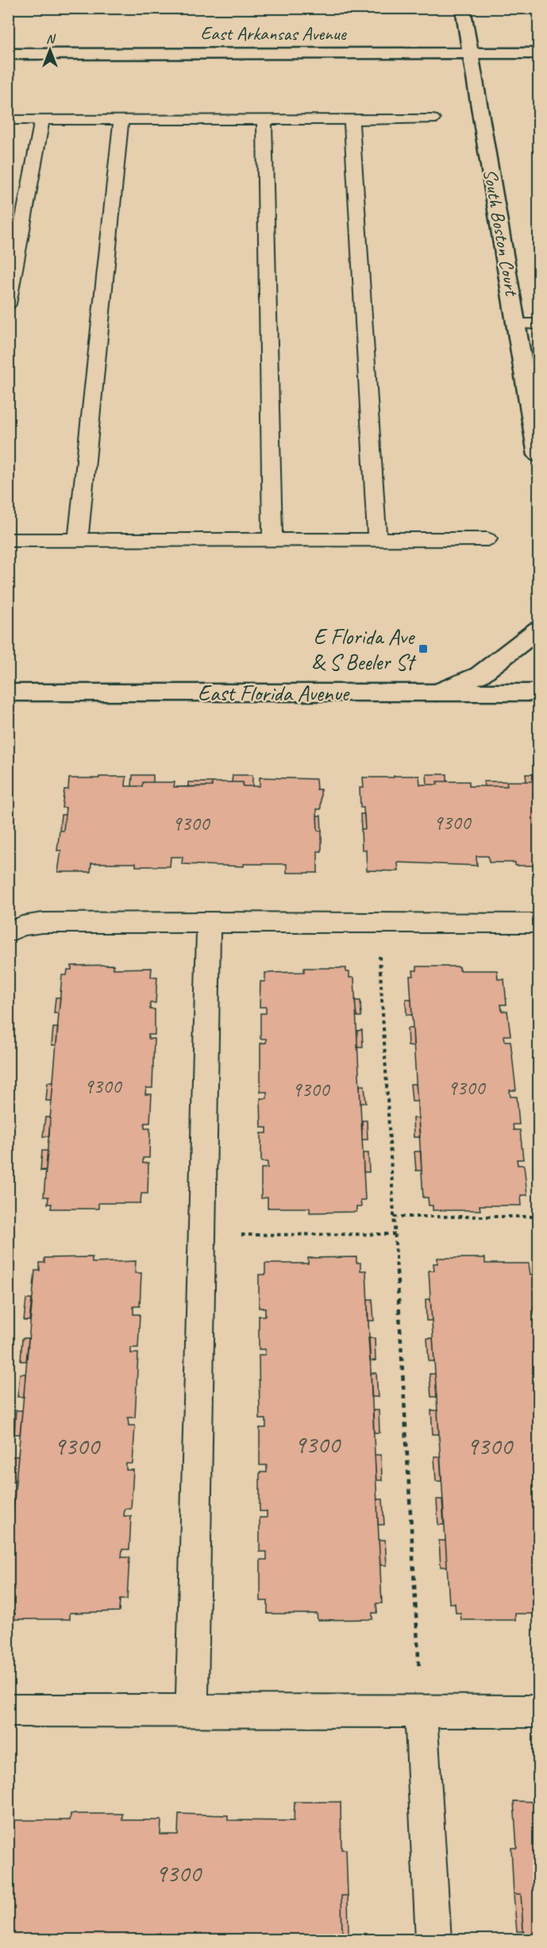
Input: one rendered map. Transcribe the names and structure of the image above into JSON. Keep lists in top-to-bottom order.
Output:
{
  "streets": {
    "street": ["East Arkansas Avenue", "South Boston Court", "East Florida Avenue"]
  },
  "crossings": [
    ["East Arkansas Avenue", "South Boston Court"]
  ],
  "places": {
    "transit": ["E Florida Ave & S Beeler St"]
  },
  "house_numbers": [
    "9300",
    "9300",
    "9300",
    "9300",
    "9300",
    "9300",
    "9300",
    "9300",
    "9300"
  ],
  "north": "top"
}
